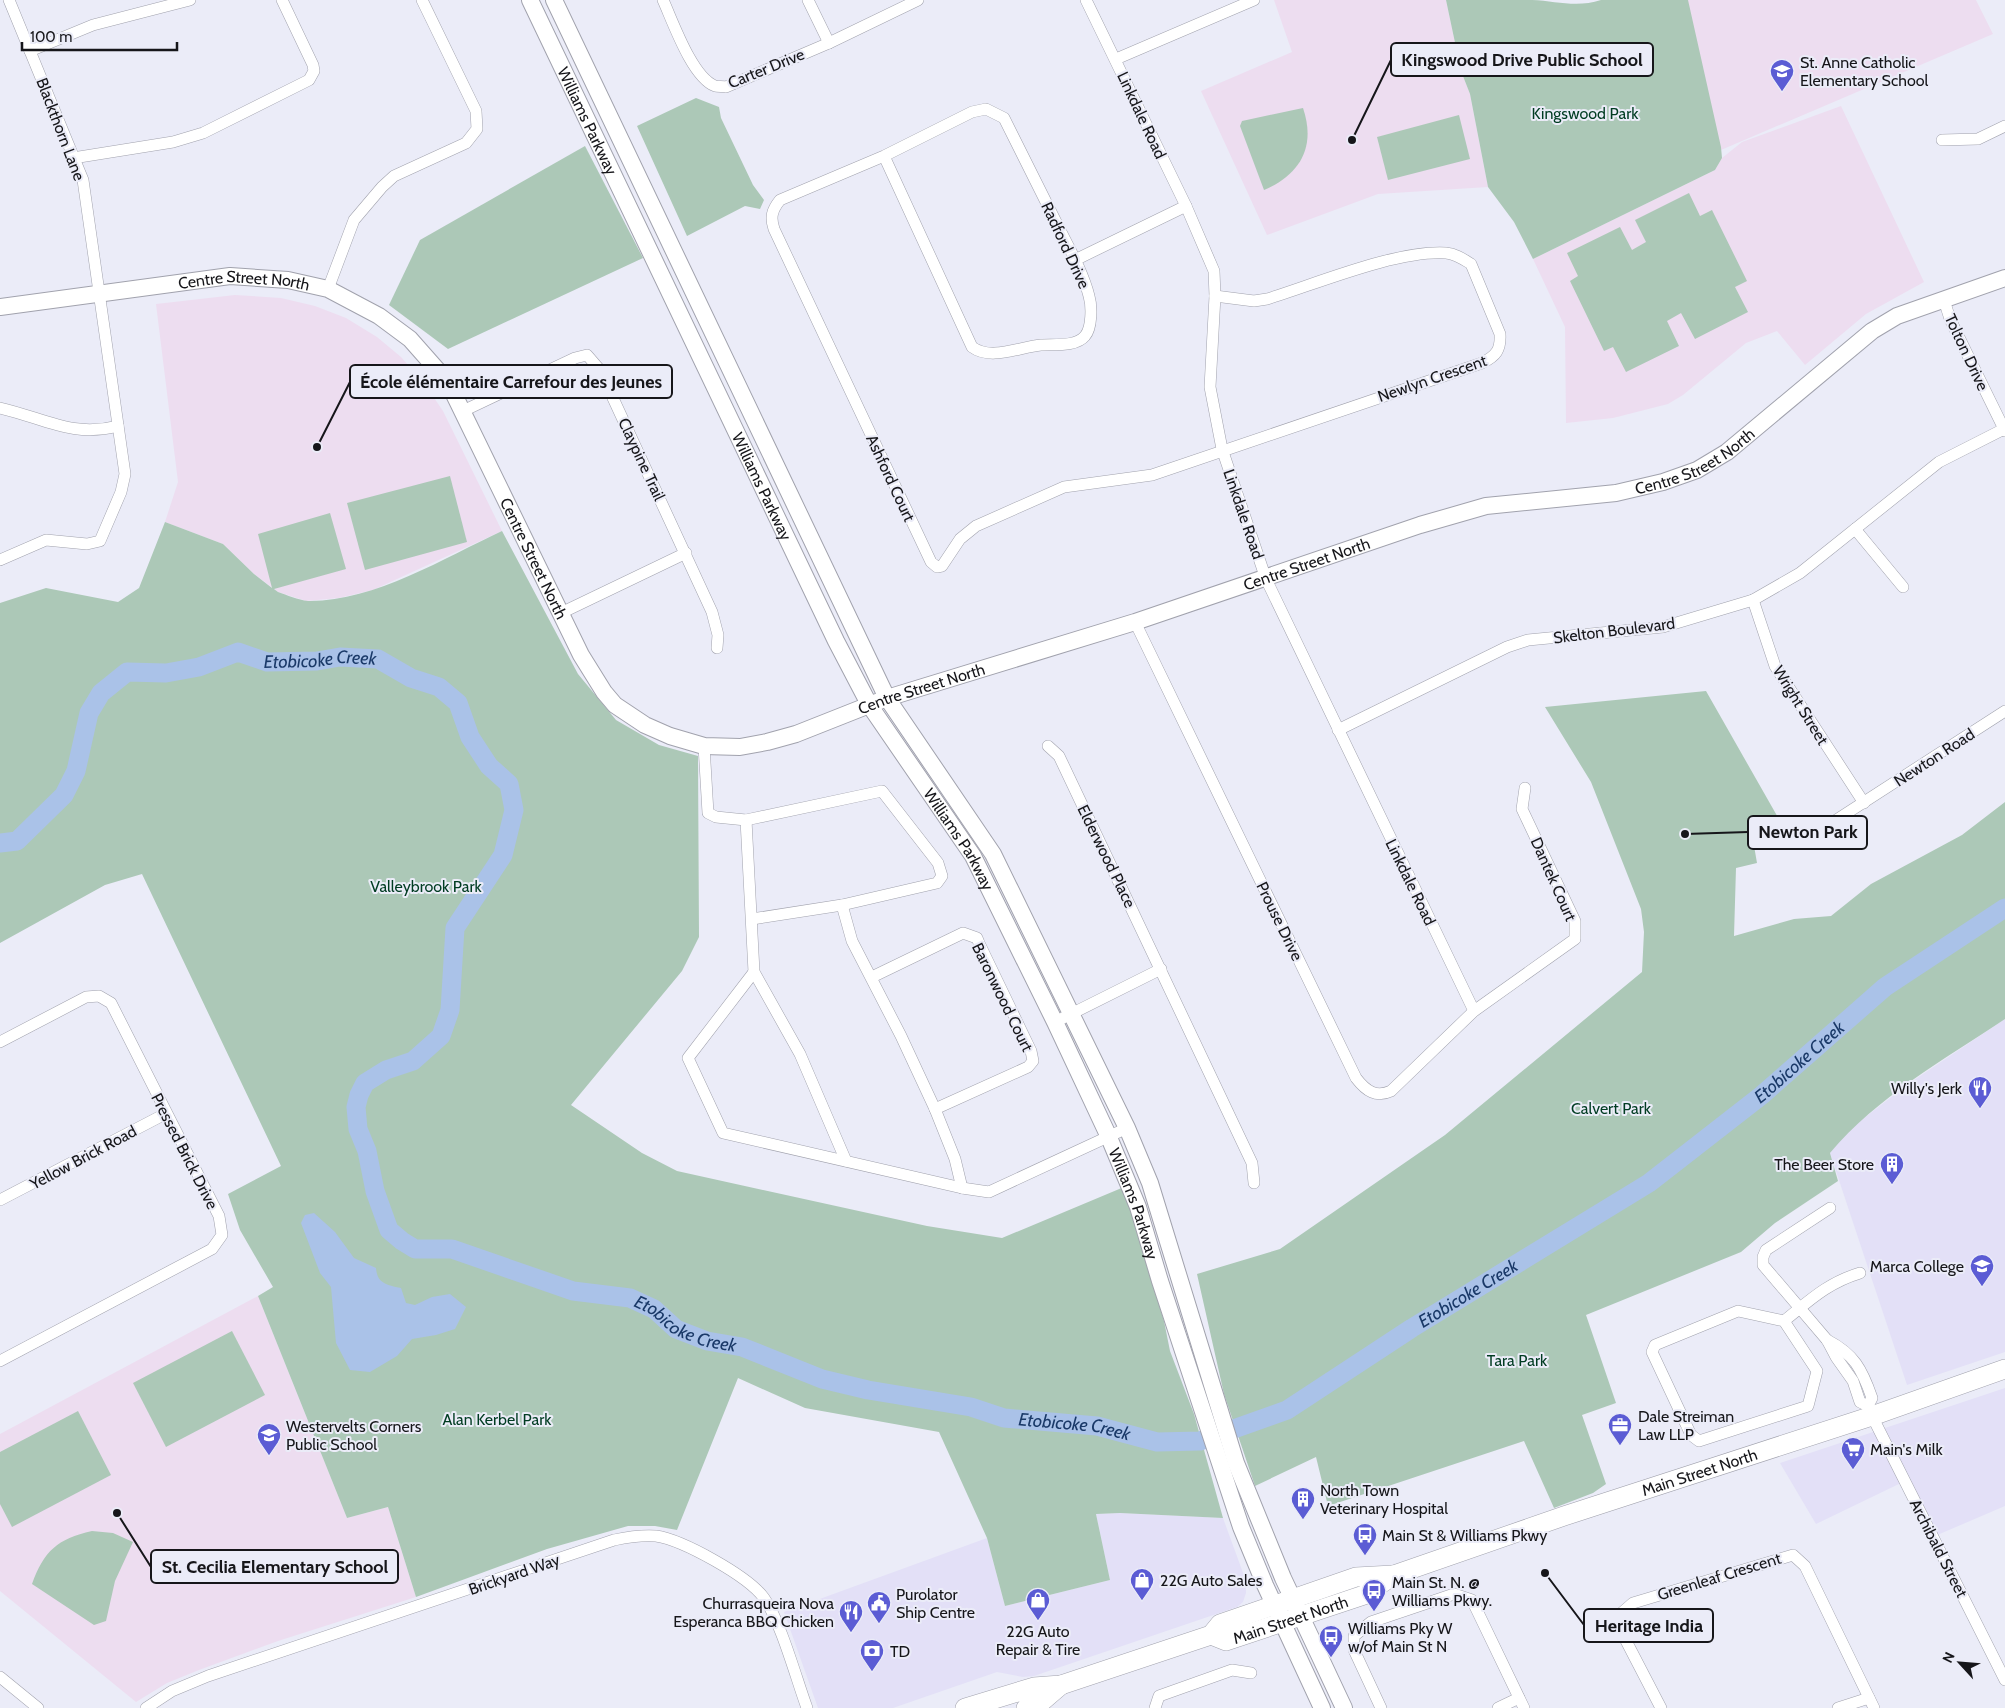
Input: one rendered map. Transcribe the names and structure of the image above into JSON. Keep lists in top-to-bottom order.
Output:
{
  "streets": {
    "main road": ["Williams Parkway", "Centre Street North", "Main Street North"],
    "street": [
      "Carter Drive",
      "Linkdale Road",
      "Blackthorn Lane",
      "Radford Drive",
      "Tolton Drive",
      "Newlyn Crescent",
      "Claypine Trail",
      "Ashford Court",
      "Skelton Boulevard",
      "Wright Street",
      "Newton Road",
      "Elderwood Place",
      "Dantek Court",
      "Prouse Drive",
      "Baronwood Court",
      "Pressed Brick Drive",
      "Yellow Brick Road",
      "Archibald Street",
      "Brickyard Way",
      "Greenleaf Crescent"
    ]
  },
  "crossings": [
    ["Linkdale Road", "Centre Street North"],
    ["Linkdale Road", "Newlyn Crescent"],
    ["Linkdale Road", "Ashford Court"],
    ["Linkdale Road", "Skelton Boulevard"],
    ["Linkdale Road", "Dantek Court"],
    ["Linkdale Road", "Prouse Drive"],
    ["Williams Parkway", "Centre Street North"],
    ["Williams Parkway", "Main Street North"],
    ["Blackthorn Lane", "Centre Street North"],
    ["Radford Drive", "Ashford Court"],
    ["Centre Street North", "Tolton Drive"],
    ["Centre Street North", "Claypine Trail"],
    ["Centre Street North", "Prouse Drive"],
    ["Tolton Drive", "Skelton Boulevard"],
    ["Newlyn Crescent", "Ashford Court"],
    ["Skelton Boulevard", "Wright Street"],
    ["Wright Street", "Newton Road"],
    ["Dantek Court", "Prouse Drive"],
    ["Pressed Brick Drive", "Yellow Brick Road"],
    ["Main Street North", "Archibald Street"]
  ],
  "water": ["Etobicoke Creek"],
  "parks": [
    "Kingswood Park",
    "Valleybrook Park",
    "Calvert Park",
    "Tara Park",
    "Alan Kerbel Park"
  ],
  "places": {
    "school or university": ["St. Anne Catholic Elementary School", "Marca College", "Westervelts Corners Public School"],
    "other": [
      "Kingswood Drive Public School",
      "École élémentaire Carrefour des Jeunes",
      "Newton Park",
      "St. Cecilia Elementary School",
      "Heritage India"
    ],
    "restaurant": ["Willy's Jerk", "Churrasqueira Nova Esperanca BBQ Chicken"],
    "building": ["The Beer Store", "North Town Veterinary Hospital"],
    "office": ["Dale Streiman Law LLP"],
    "supermarket": ["Main's Milk"],
    "bus stop": ["Main St & Williams Pkwy", "Main St. N. @ Williams Pkwy.", "Williams Pky W w/of Main St N"],
    "shop": ["22G Auto Sales", "22G Auto Repair & Tire"],
    "public building": ["Purolator Ship Centre"],
    "bank": ["TD"]
  },
  "scale_bar": "100 m",
  "north": "top left"
}
